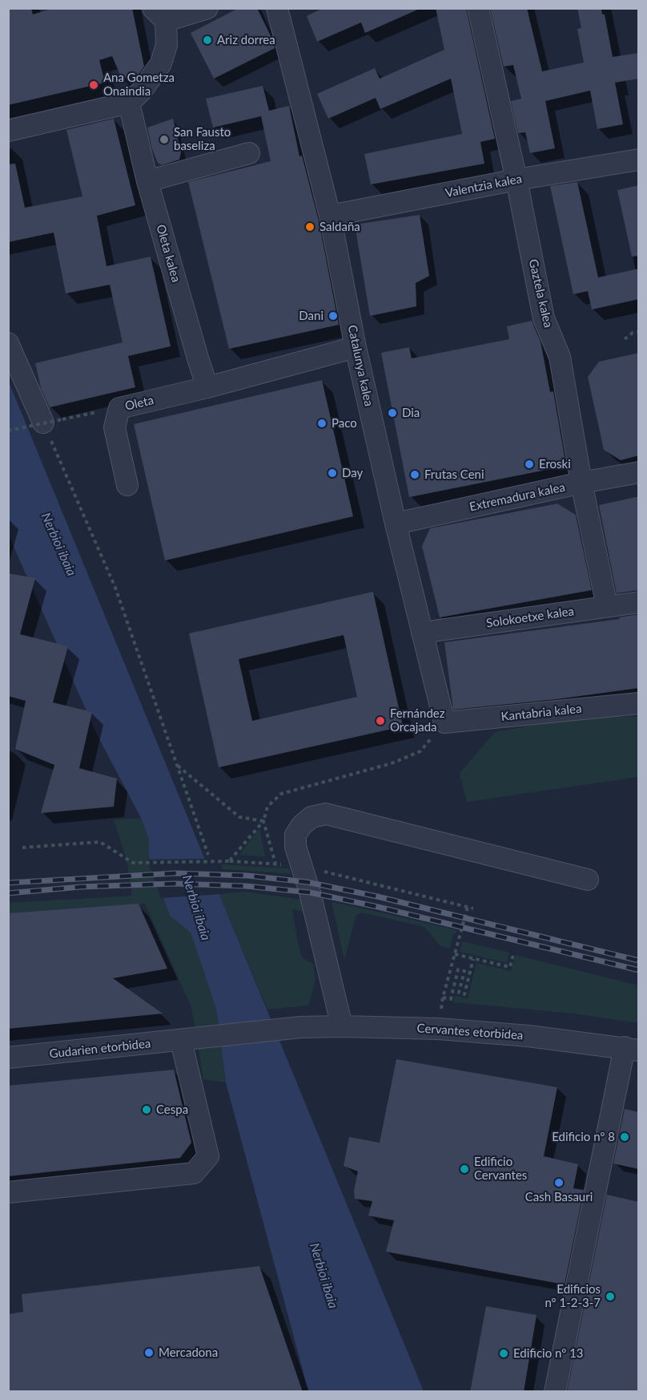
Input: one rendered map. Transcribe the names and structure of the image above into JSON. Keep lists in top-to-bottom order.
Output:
{
  "streets": {
    "street": [
      "Valentzia kalea",
      "Oleta kalea",
      "Gaztela kalea",
      "Catalunya kalea",
      "Oleta",
      "Extremadura kalea",
      "Solokoetxe kalea",
      "Kantabria kalea",
      "Cervantes etorbidea",
      "Gudarien etorbidea"
    ]
  },
  "crossings": [
    ["Valentzia kalea", "Gaztela kalea"],
    ["Valentzia kalea", "Catalunya kalea"],
    ["Oleta kalea", "Oleta"],
    ["Gaztela kalea", "Extremadura kalea"],
    ["Gaztela kalea", "Solokoetxe kalea"],
    ["Catalunya kalea", "Extremadura kalea"],
    ["Catalunya kalea", "Solokoetxe kalea"],
    ["Catalunya kalea", "Kantabria kalea"],
    ["Cervantes etorbidea", "Gudarien etorbidea"]
  ],
  "water": ["Nerbioi ibaia"],
  "places": [
    "Ariz dorrea",
    "Ana Gometza Onaindia",
    "San Fausto baseliza",
    "Saldaña",
    "Dani",
    "Dia",
    "Paco",
    "Eroski",
    "Day",
    "Frutas Ceni",
    "Fernández Orcajada",
    "Cespa",
    "Edificio nº 8",
    "Edificio Cervantes",
    "Cash Basauri",
    "Edificios nº 1-2-3-7",
    "Mercadona",
    "Edificio nº 13"
  ]
}
